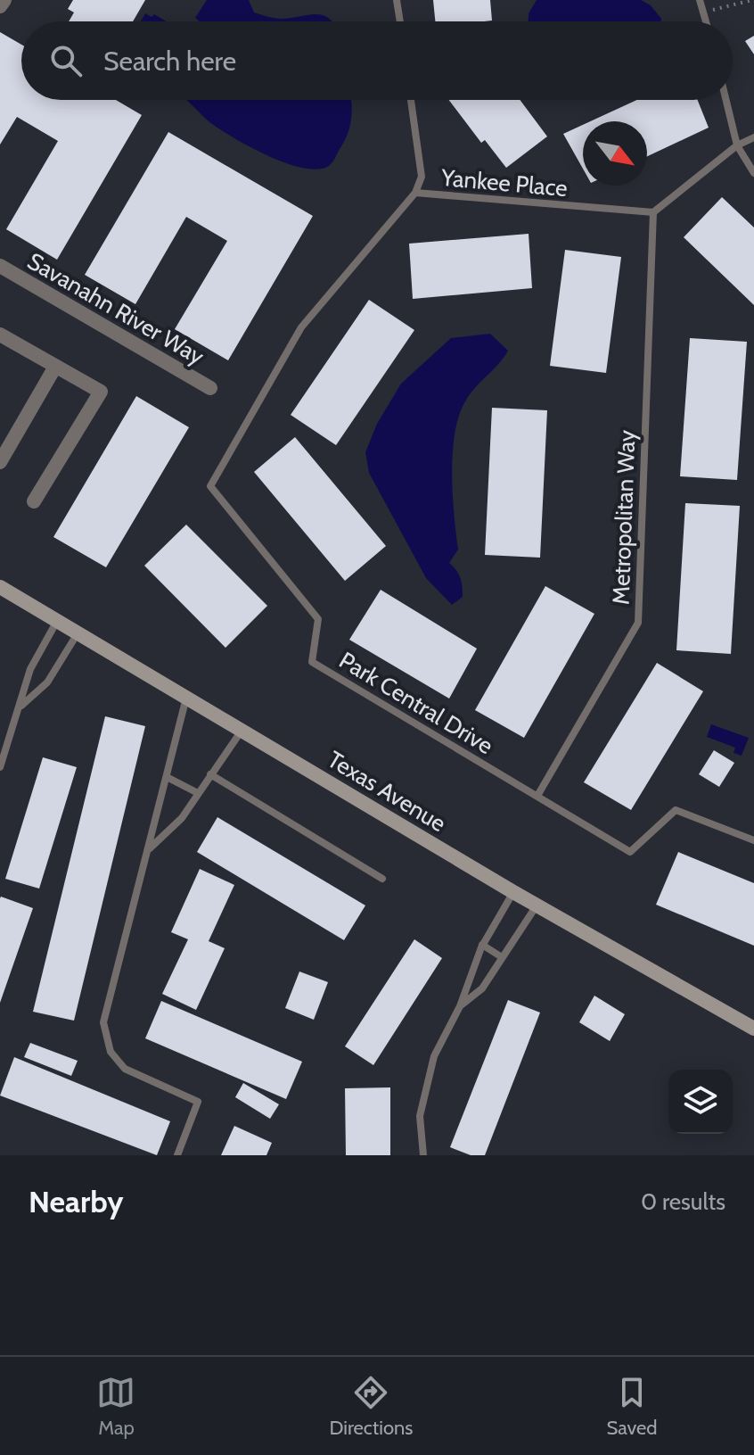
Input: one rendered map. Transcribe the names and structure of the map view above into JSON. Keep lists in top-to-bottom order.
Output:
{
  "streets": {
    "street": ["Savanahn River Way", "Texas Avenue"],
    "lane": ["Yankee Place", "Metropolitan Way", "Park Central Drive"]
  },
  "crossings": [
    ["Yankee Place", "Metropolitan Way"],
    ["Yankee Place", "Park Central Drive"],
    ["Metropolitan Way", "Park Central Drive"]
  ],
  "north": "bottom right",
  "page": {
    "search": "Search here",
    "heading": ["Nearby", "0 results"],
    "nav": ["Map", "Directions", "Saved"]
  }
}
